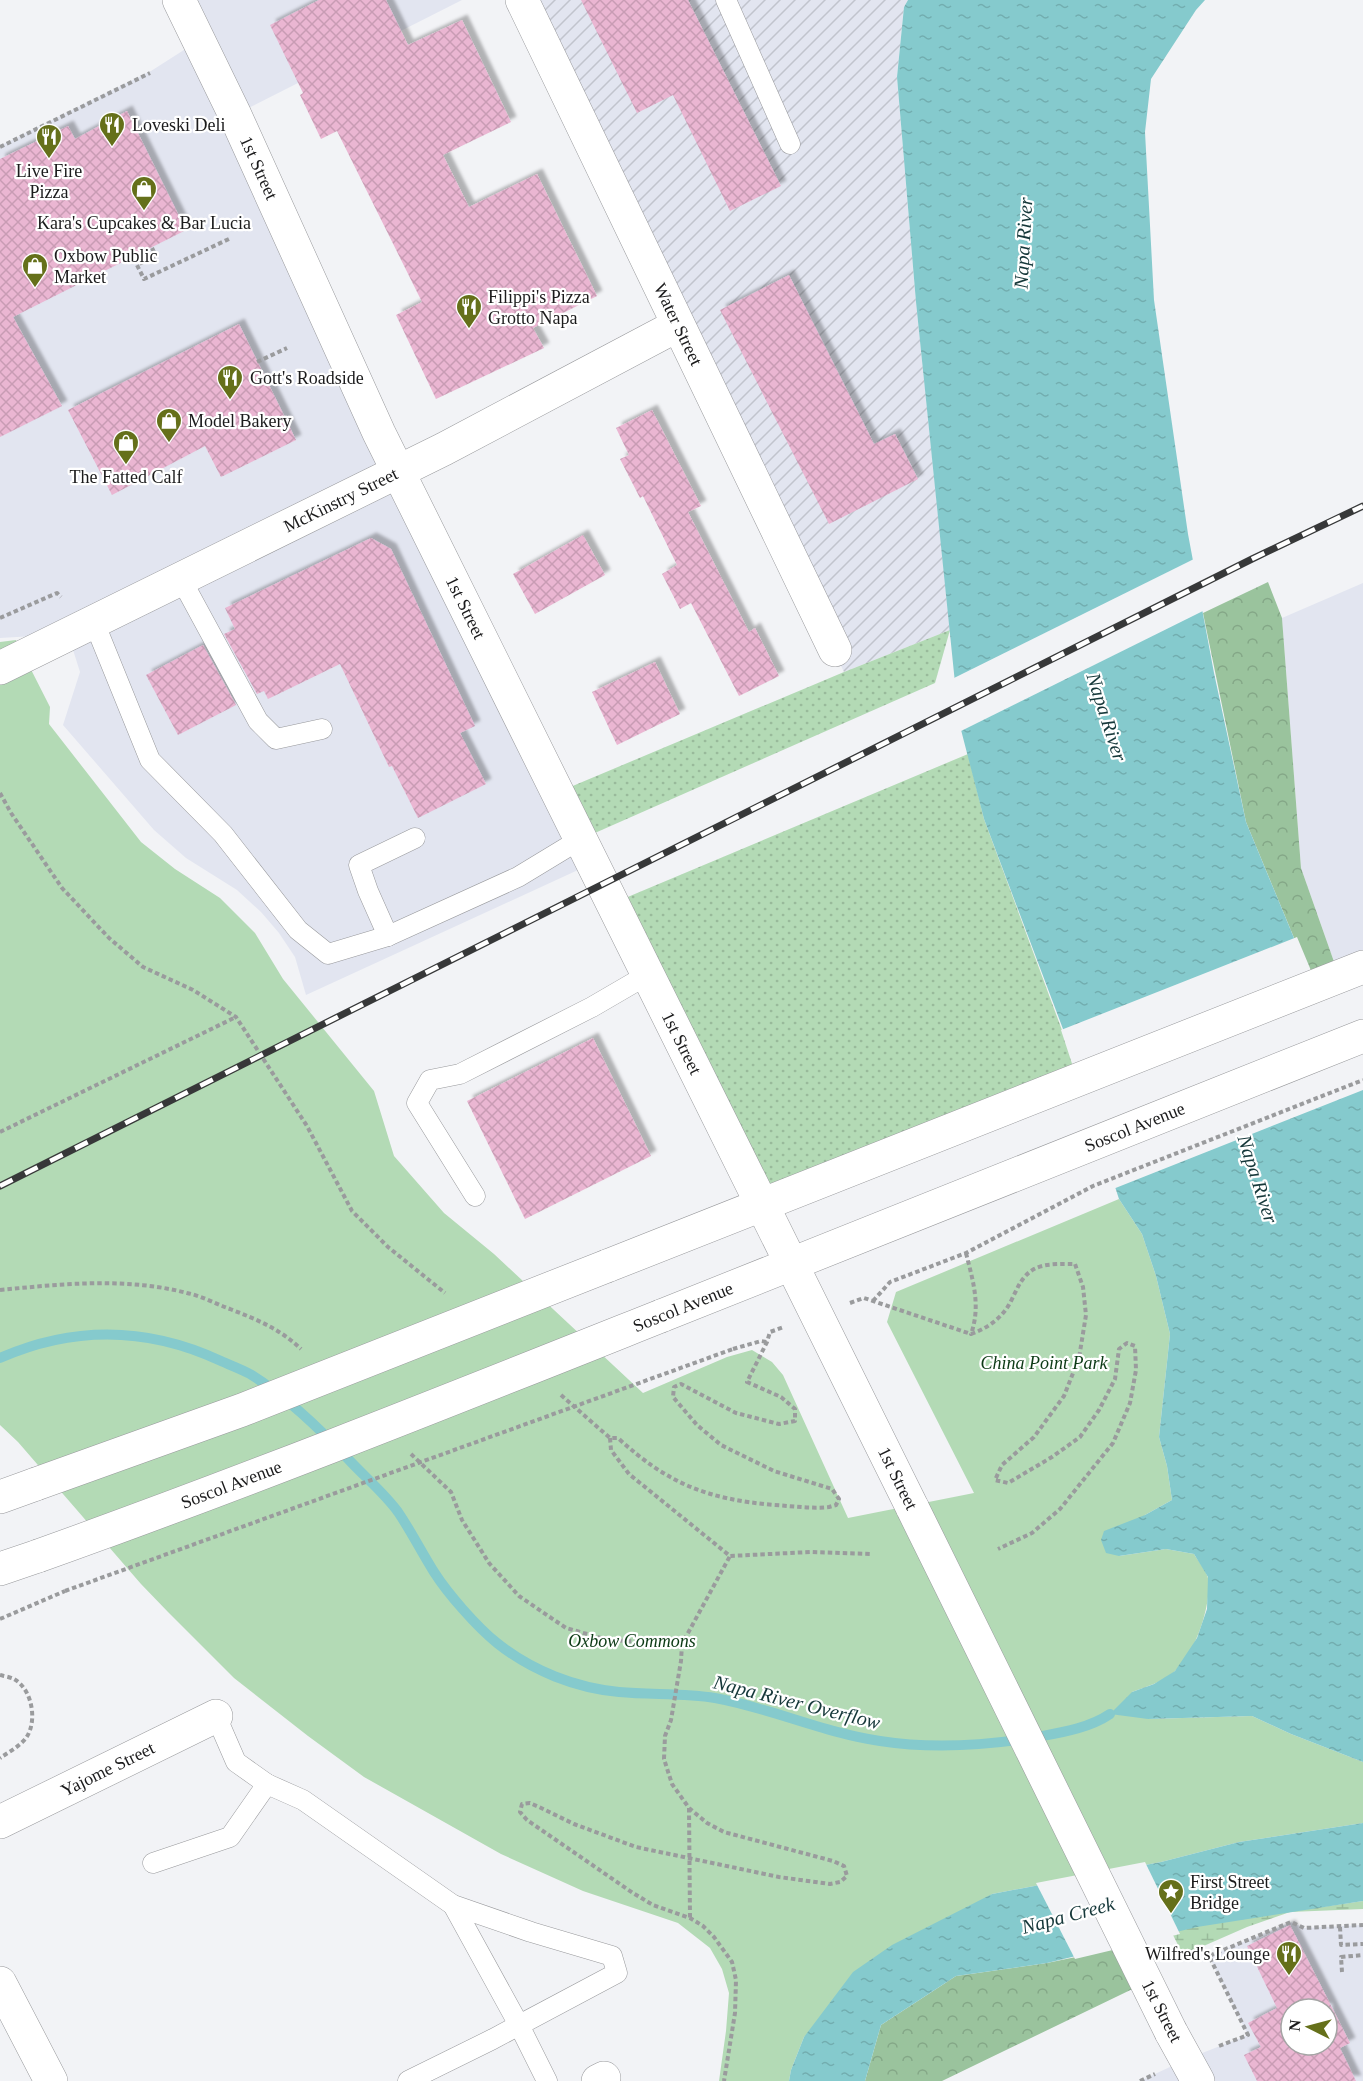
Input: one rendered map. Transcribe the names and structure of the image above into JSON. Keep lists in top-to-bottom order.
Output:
{
  "streets": {
    "main road": [
      "1st Street",
      "Water Street",
      "McKinstry Street",
      "Soscol Avenue",
      "Yajome Street"
    ]
  },
  "crossings": [
    ["1st Street", "McKinstry Street"],
    ["1st Street", "Soscol Avenue"],
    ["Water Street", "McKinstry Street"]
  ],
  "water": ["Napa River", "Napa River Overflow", "Napa Creek"],
  "parks": ["China Point Park", "Oxbow Commons"],
  "places": {
    "restaurant": [
      "Loveski Deli",
      "Live Fire Pizza",
      "Filippi's Pizza Grotto Napa",
      "Gott's Roadside",
      "Wilfred's Lounge"
    ],
    "shop": [
      "Kara's Cupcakes & Bar Lucia",
      "Oxbow Public Market",
      "Model Bakery",
      "The Fatted Calf"
    ],
    "place": ["First Street Bridge"]
  },
  "north": "left"
}
